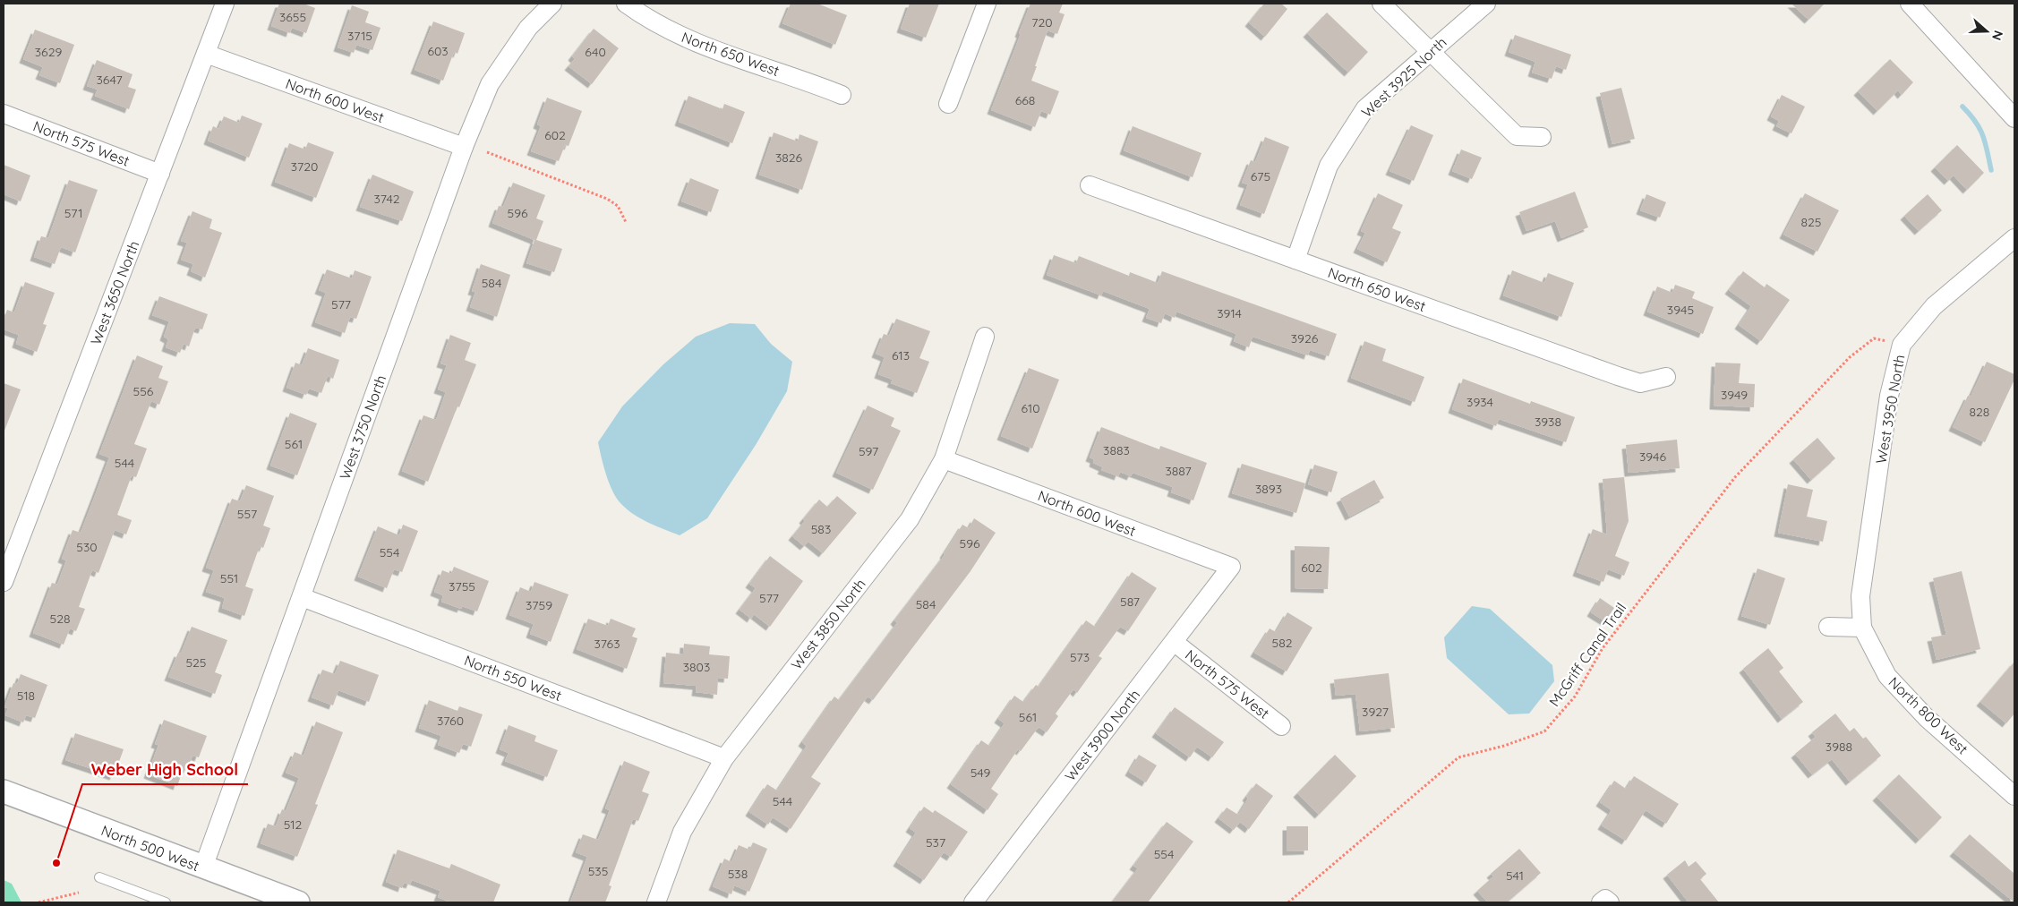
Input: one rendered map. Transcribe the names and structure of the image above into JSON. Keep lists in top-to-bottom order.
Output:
{
  "streets": {
    "street": [
      "North 650 West",
      "West 3925 North",
      "North 600 West",
      "North 575 West",
      "West 3650 North",
      "West 3950 North",
      "West 3750 North",
      "West 3850 North",
      "North 550 West",
      "North 800 West",
      "West 3900 North",
      "North 500 West"
    ],
    "path": ["McGriff Canal Trail"]
  },
  "crossings": [
    ["North 650 West", "West 3925 North"],
    ["North 600 West", "West 3650 North"],
    ["North 600 West", "West 3750 North"],
    ["North 600 West", "West 3850 North"],
    ["North 600 West", "West 3900 North"],
    ["North 575 West", "West 3650 North"],
    ["North 575 West", "West 3900 North"],
    ["West 3950 North", "McGriff Canal Trail"],
    ["West 3950 North", "North 800 West"],
    ["West 3750 North", "North 550 West"],
    ["West 3750 North", "North 500 West"],
    ["West 3850 North", "North 550 West"]
  ],
  "places": ["Weber High School"],
  "house_numbers": [
    "3655",
    "720",
    "3715",
    "603",
    "3629",
    "640",
    "3647",
    "668",
    "602",
    "3826",
    "3720",
    "675",
    "3742",
    "571",
    "596",
    "825",
    "584",
    "577",
    "3945",
    "3914",
    "3926",
    "613",
    "556",
    "3949",
    "3934",
    "610",
    "828",
    "3938",
    "561",
    "3883",
    "597",
    "3946",
    "544",
    "3887",
    "3893",
    "557",
    "583",
    "596",
    "530",
    "554",
    "602",
    "551",
    "3755",
    "577",
    "587",
    "584",
    "3759",
    "528",
    "582",
    "3763",
    "573",
    "525",
    "3803",
    "518",
    "3927",
    "561",
    "3760",
    "3988",
    "549",
    "544",
    "512",
    "537",
    "554",
    "535",
    "538",
    "541"
  ],
  "north": "right"
}
